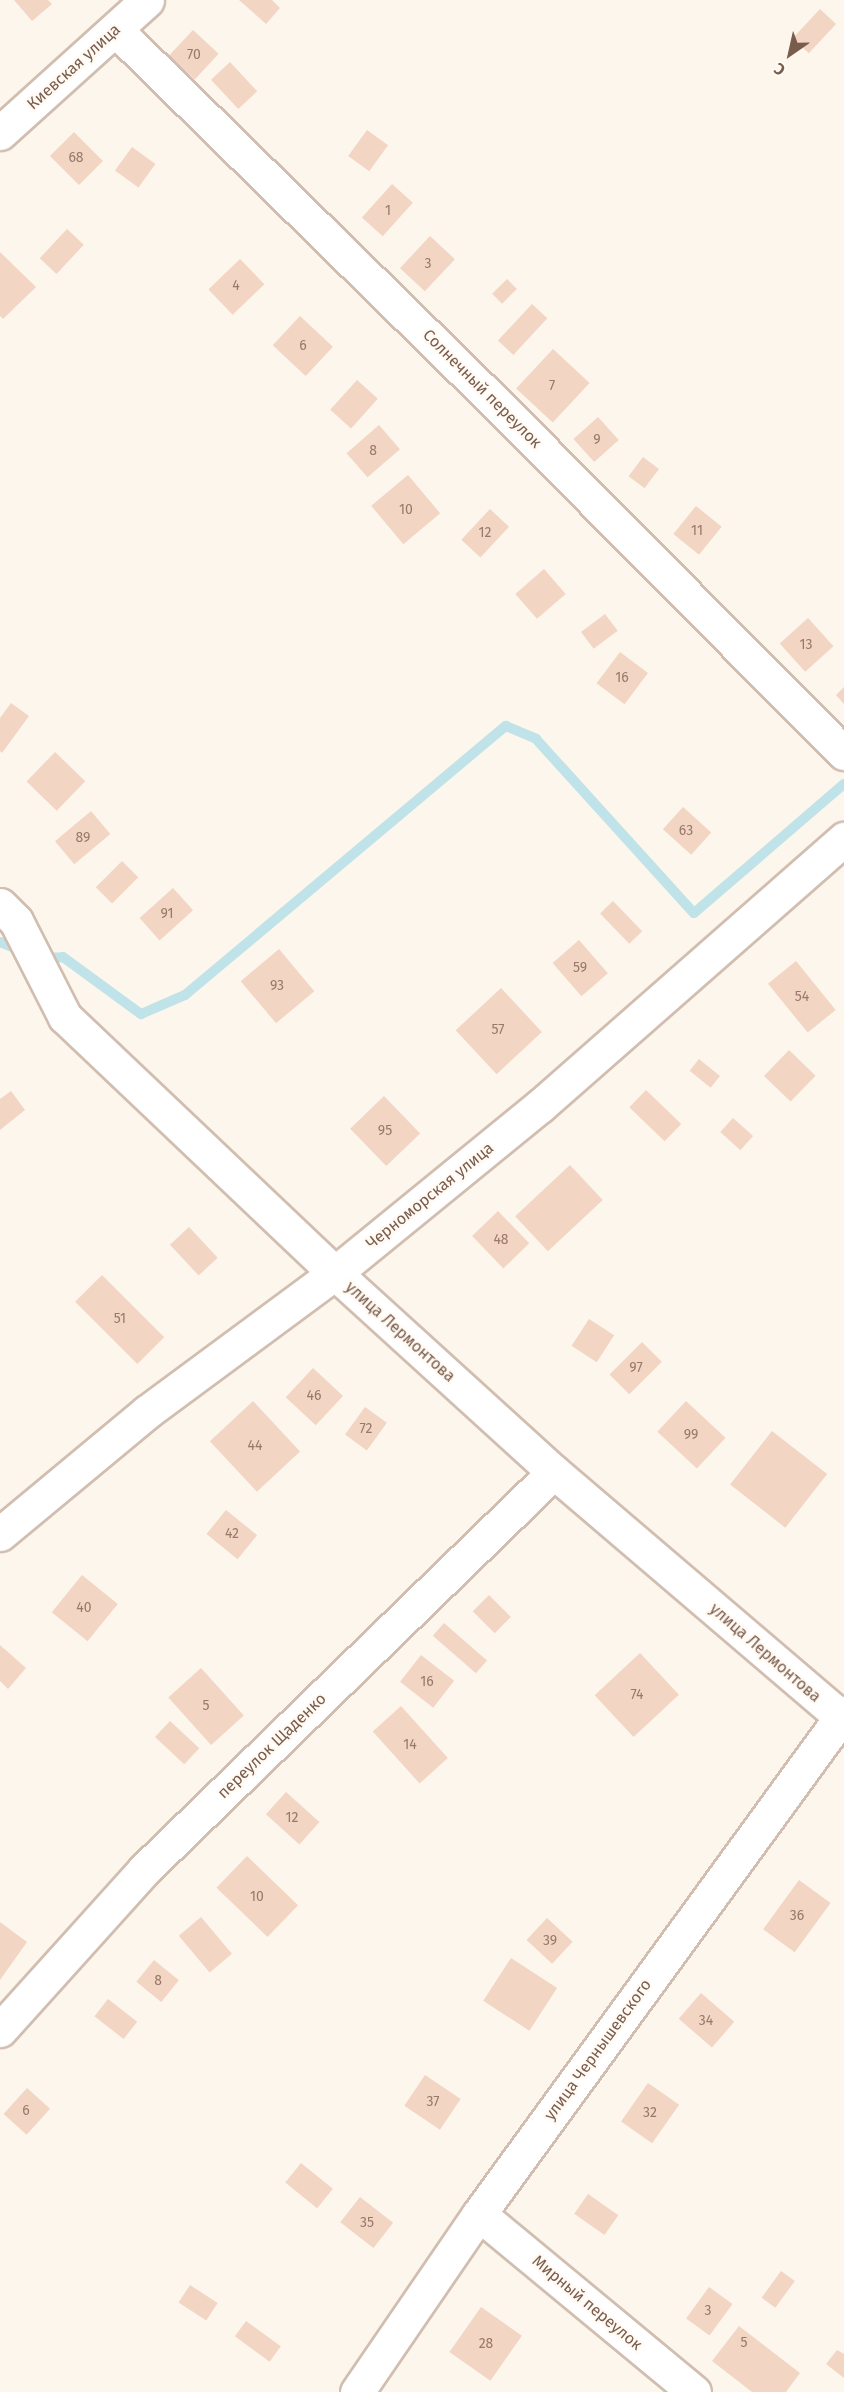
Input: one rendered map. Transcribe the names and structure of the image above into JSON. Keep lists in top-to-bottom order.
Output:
{
  "streets": {
    "street": [
      "Киевская улица",
      "Солнечный переулок",
      "Черноморская улица",
      "улица Лермонтова",
      "переулок Щаденко",
      "улица Чернышевского",
      "Мирный переулок"
    ]
  },
  "crossings": [
    ["Киевская улица", "Солнечный переулок"],
    ["Черноморская улица", "улица Лермонтова"],
    ["улица Лермонтова", "переулок Щаденко"],
    ["улица Лермонтова", "улица Чернышевского"],
    ["улица Чернышевского", "Мирный переулок"]
  ],
  "house_numbers": [
    "70",
    "68",
    "1",
    "3",
    "4",
    "6",
    "7",
    "9",
    "8",
    "10",
    "11",
    "12",
    "13",
    "16",
    "63",
    "89",
    "91",
    "59",
    "93",
    "54",
    "57",
    "95",
    "48",
    "51",
    "97",
    "46",
    "72",
    "99",
    "44",
    "42",
    "40",
    "16",
    "74",
    "5",
    "14",
    "12",
    "10",
    "36",
    "39",
    "8",
    "34",
    "37",
    "6",
    "32",
    "35",
    "3",
    "5",
    "28"
  ],
  "north": "bottom left"
}
